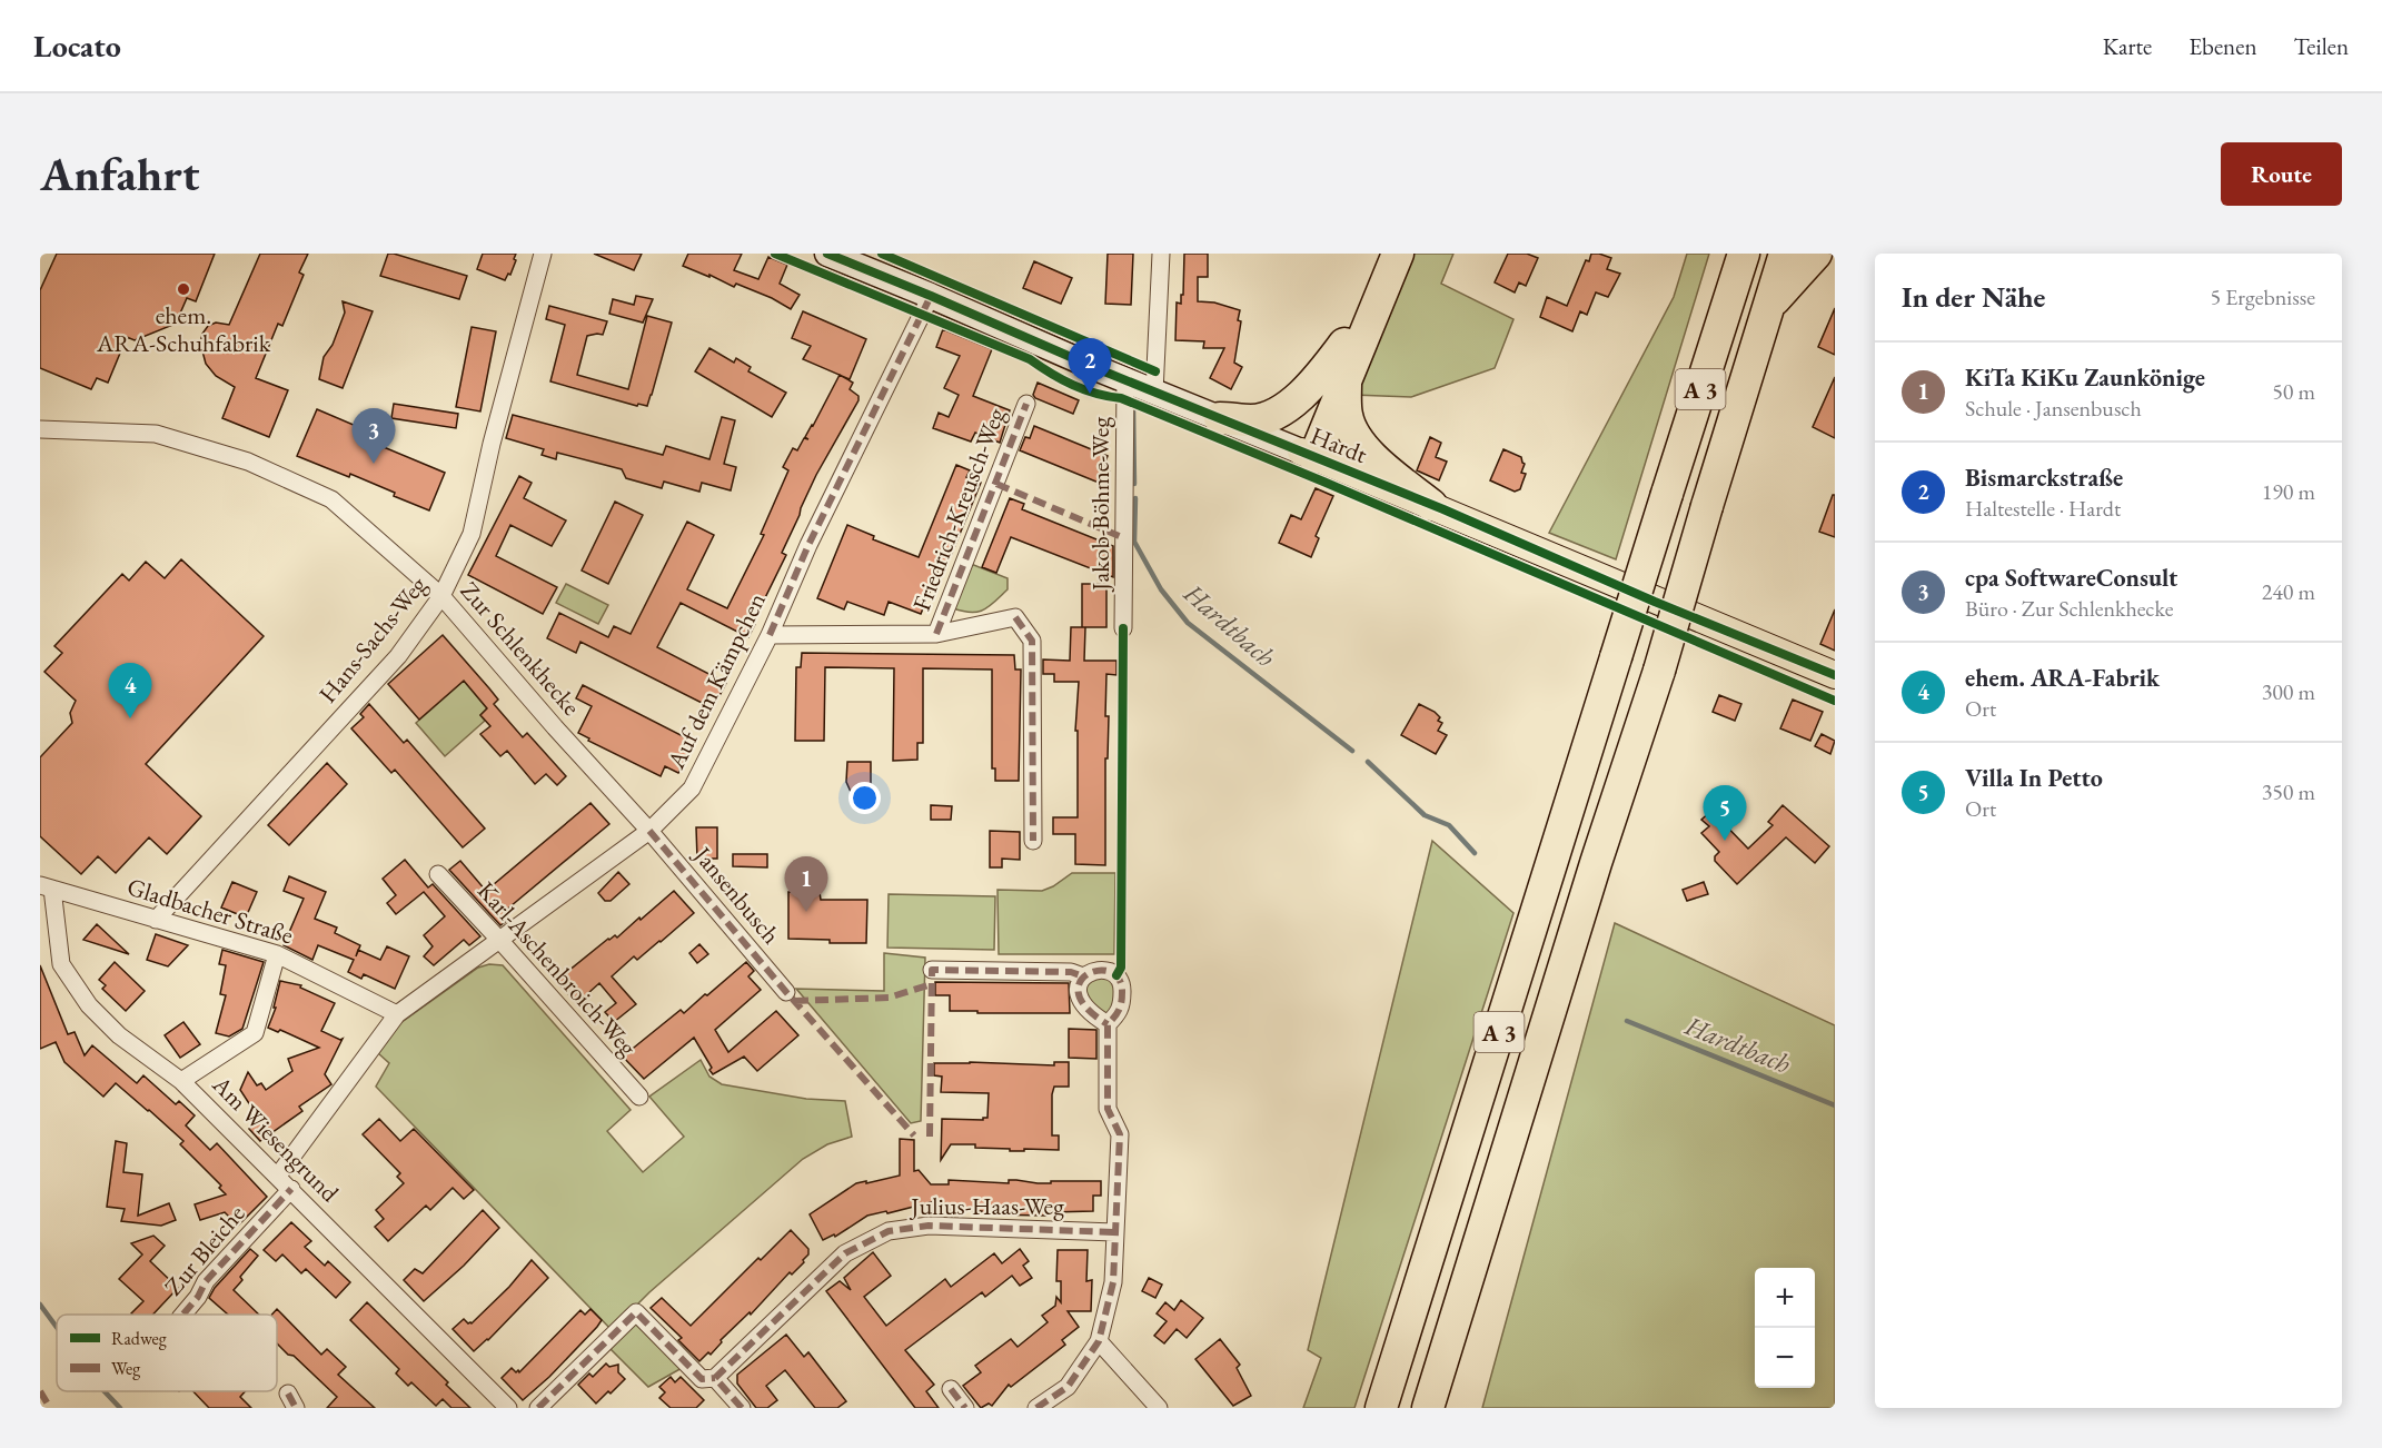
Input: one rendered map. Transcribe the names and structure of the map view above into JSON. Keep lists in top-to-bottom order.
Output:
{
  "streets": {
    "highway": ["A 3"],
    "main road": ["Hardt"],
    "street": [
      "Jakob-Böhme-Weg",
      "Friedrich-Kreusch-Weg",
      "Hans-Sachs-Weg",
      "Zur Schlenkhecke",
      "Auf dem Kämpchen",
      "Jansenbusch",
      "Gladbacher Straße",
      "Karl-Aschenbroich-Weg",
      "Am Wiesengrund",
      "Julius-Haas-Weg",
      "Zur Bleiche"
    ]
  },
  "crossings": [
    ["Hardt", "Jakob-Böhme-Weg"],
    ["Hardt", "Auf dem Kämpchen"],
    ["Friedrich-Kreusch-Weg", "Auf dem Kämpchen"],
    ["Hans-Sachs-Weg", "Zur Schlenkhecke"],
    ["Hans-Sachs-Weg", "Gladbacher Straße"],
    ["Zur Schlenkhecke", "Auf dem Kämpchen"],
    ["Zur Schlenkhecke", "Jansenbusch"],
    ["Auf dem Kämpchen", "Jansenbusch"],
    ["Auf dem Kämpchen", "Gladbacher Straße"],
    ["Auf dem Kämpchen", "Karl-Aschenbroich-Weg"],
    ["Auf dem Kämpchen", "Am Wiesengrund"],
    ["Gladbacher Straße", "Am Wiesengrund"],
    ["Am Wiesengrund", "Zur Bleiche"]
  ],
  "water": ["Hardtbach"],
  "places": ["ehem. ARA-Schuhfabrik"],
  "legend": ["Radweg", "Weg"],
  "page": {
    "header": "Locato",
    "nav": ["Karte", "Ebenen", "Teilen"],
    "buttons": "Route",
    "title": "Anfahrt",
    "heading": ["In der Nähe", "5 Ergebnisse"],
    "pins": [
      "2",
      "3",
      "4",
      "5",
      "1"
    ],
    "list": [
      {
        "mark": "1",
        "name": "KiTa KiKu Zaunkönige",
        "note": "Schule · Jansenbusch",
        "value": "50 m"
      },
      {
        "mark": "2",
        "name": "Bismarckstraße",
        "note": "Haltestelle · Hardt",
        "value": "190 m"
      },
      {
        "mark": "3",
        "name": "cpa SoftwareConsult",
        "note": "Büro · Zur Schlenkhecke",
        "value": "240 m"
      },
      {
        "mark": "4",
        "name": "ehem. ARA-Fabrik",
        "note": "Ort",
        "value": "300 m"
      },
      {
        "mark": "5",
        "name": "Villa In Petto",
        "note": "Ort",
        "value": "350 m"
      }
    ],
    "map_buttons": ["+", "−"]
  }
}
